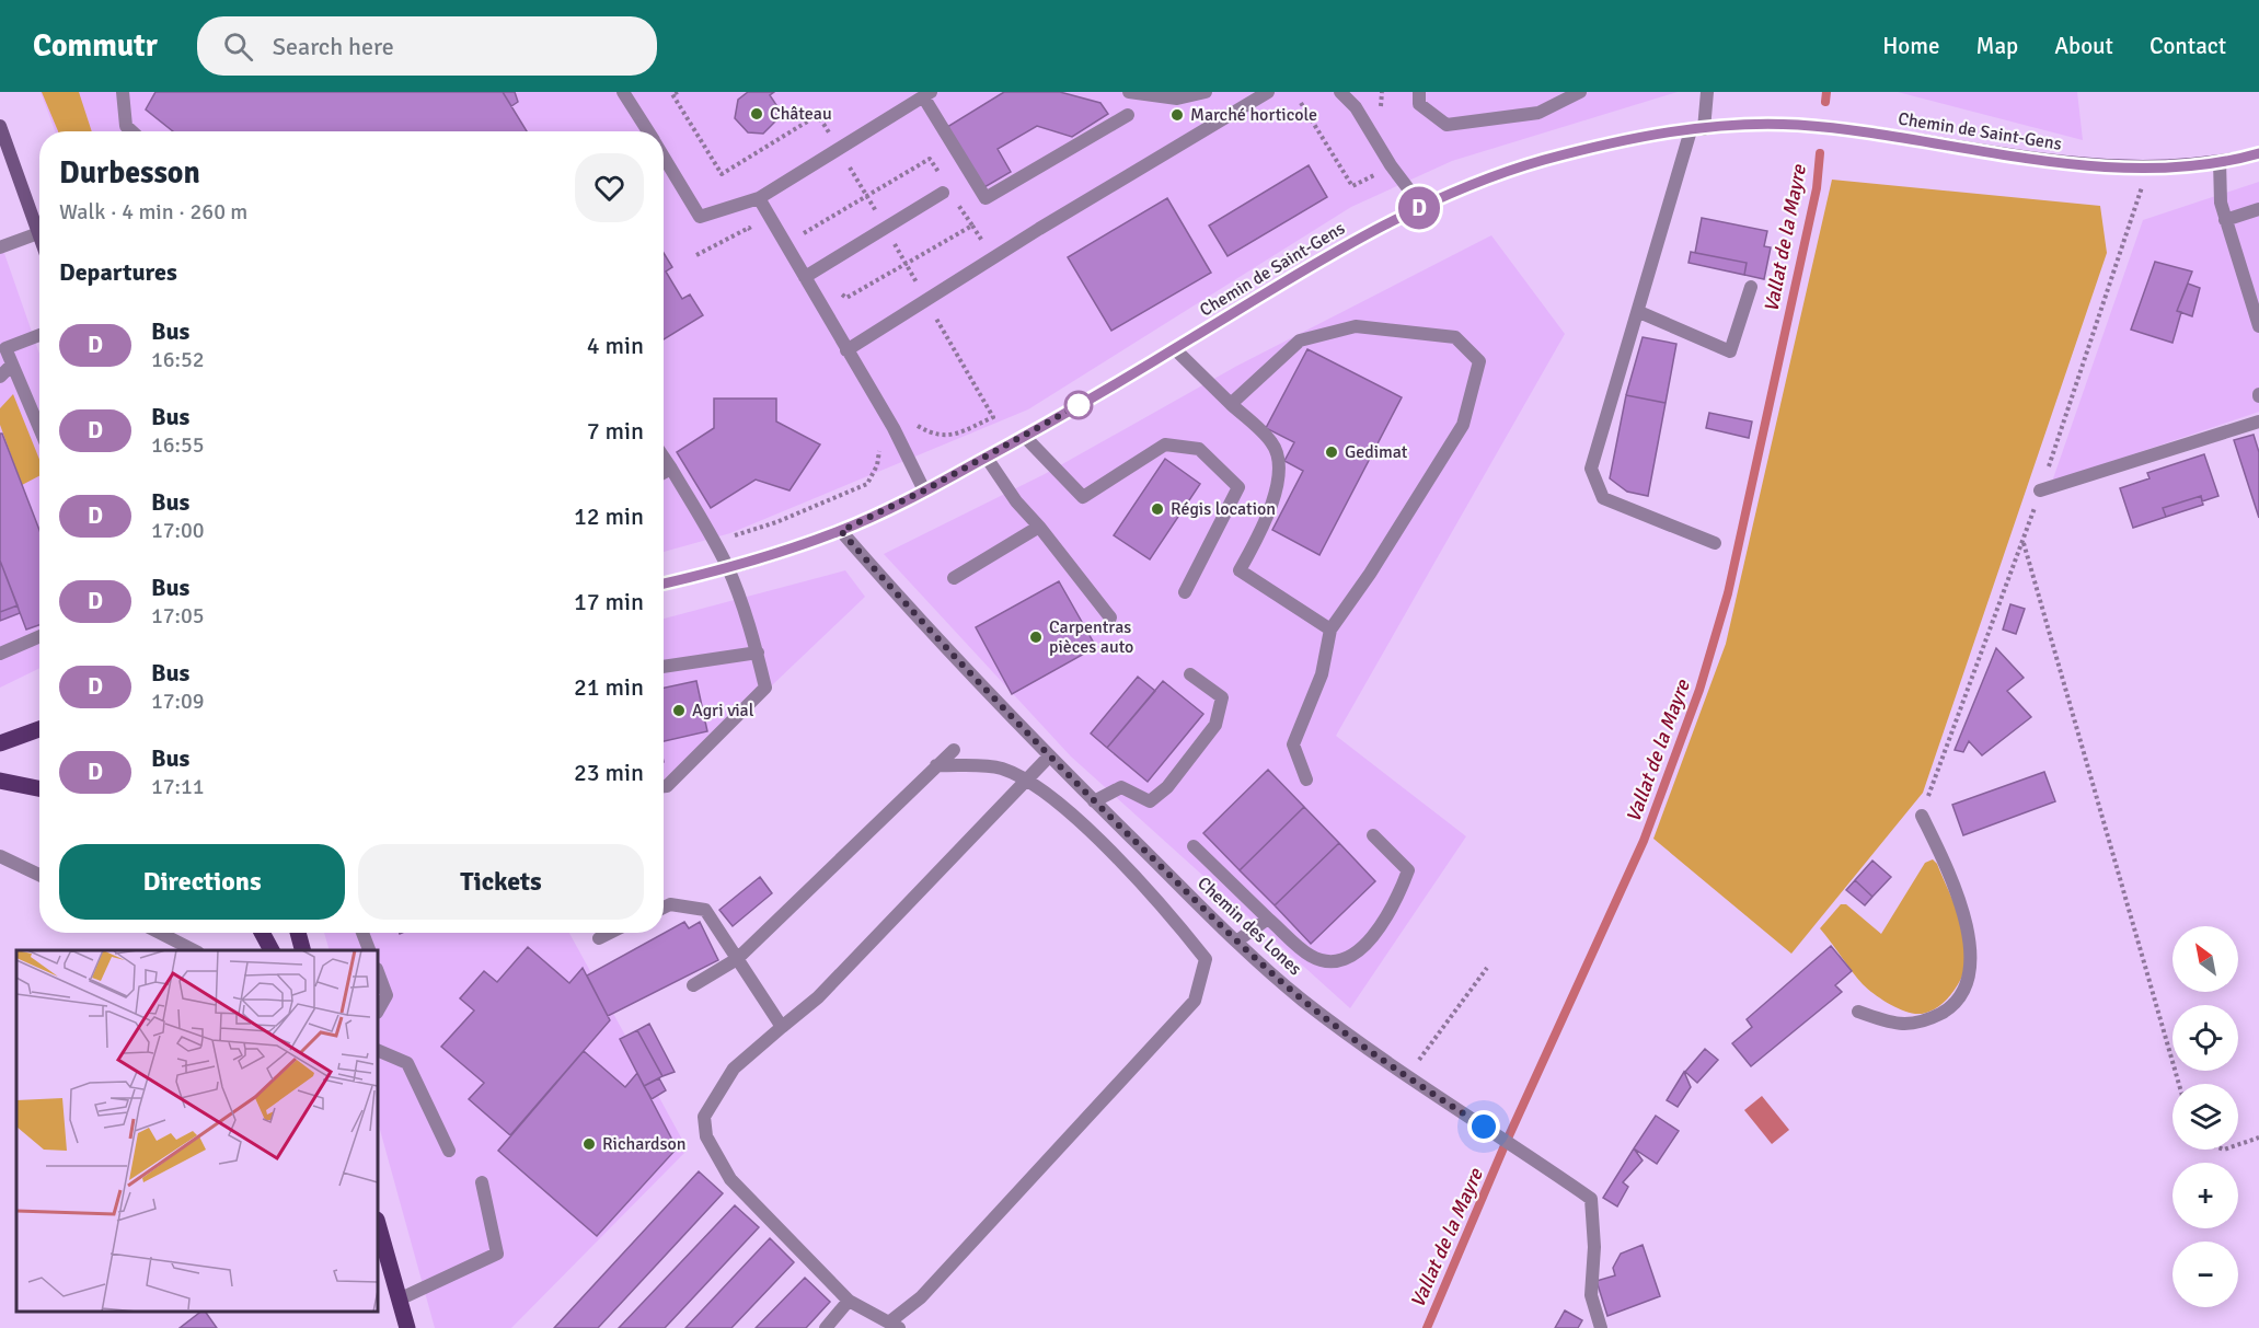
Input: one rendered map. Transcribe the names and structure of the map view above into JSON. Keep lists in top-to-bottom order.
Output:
{
  "streets": {
    "main road": ["Chemin de Saint-Gens"],
    "street": ["Chemin des Lones"]
  },
  "crossings": [
    ["Chemin de Saint-Gens", "Chemin des Lones"]
  ],
  "water": ["Vallat de la Mayre"],
  "places": [
    "Château",
    "Marché horticole",
    "Gedimat",
    "Régis location",
    "Carpentras pièces auto",
    "Agri vial",
    "Richardson"
  ],
  "lines": ["bus line D"],
  "north": "top left",
  "page": {
    "header": "Commutr",
    "search": "Search here",
    "nav": [
      "Home",
      "Map",
      "About",
      "Contact"
    ],
    "on_map": "D",
    "heading": [
      ["Durbesson", "Walk · 4 min · 260 m"],
      "Departures"
    ],
    "list": [
      {
        "mark": "D",
        "name": "Bus",
        "note": "16:52",
        "value": "4 min"
      },
      {
        "mark": "D",
        "name": "Bus",
        "note": "16:55",
        "value": "7 min"
      },
      {
        "mark": "D",
        "name": "Bus",
        "note": "17:00",
        "value": "12 min"
      },
      {
        "mark": "D",
        "name": "Bus",
        "note": "17:05",
        "value": "17 min"
      },
      {
        "mark": "D",
        "name": "Bus",
        "note": "17:09",
        "value": "21 min"
      },
      {
        "mark": "D",
        "name": "Bus",
        "note": "17:11",
        "value": "23 min"
      }
    ],
    "buttons": ["Directions", "Tickets"],
    "map_buttons": ["+", "−"]
  }
}
